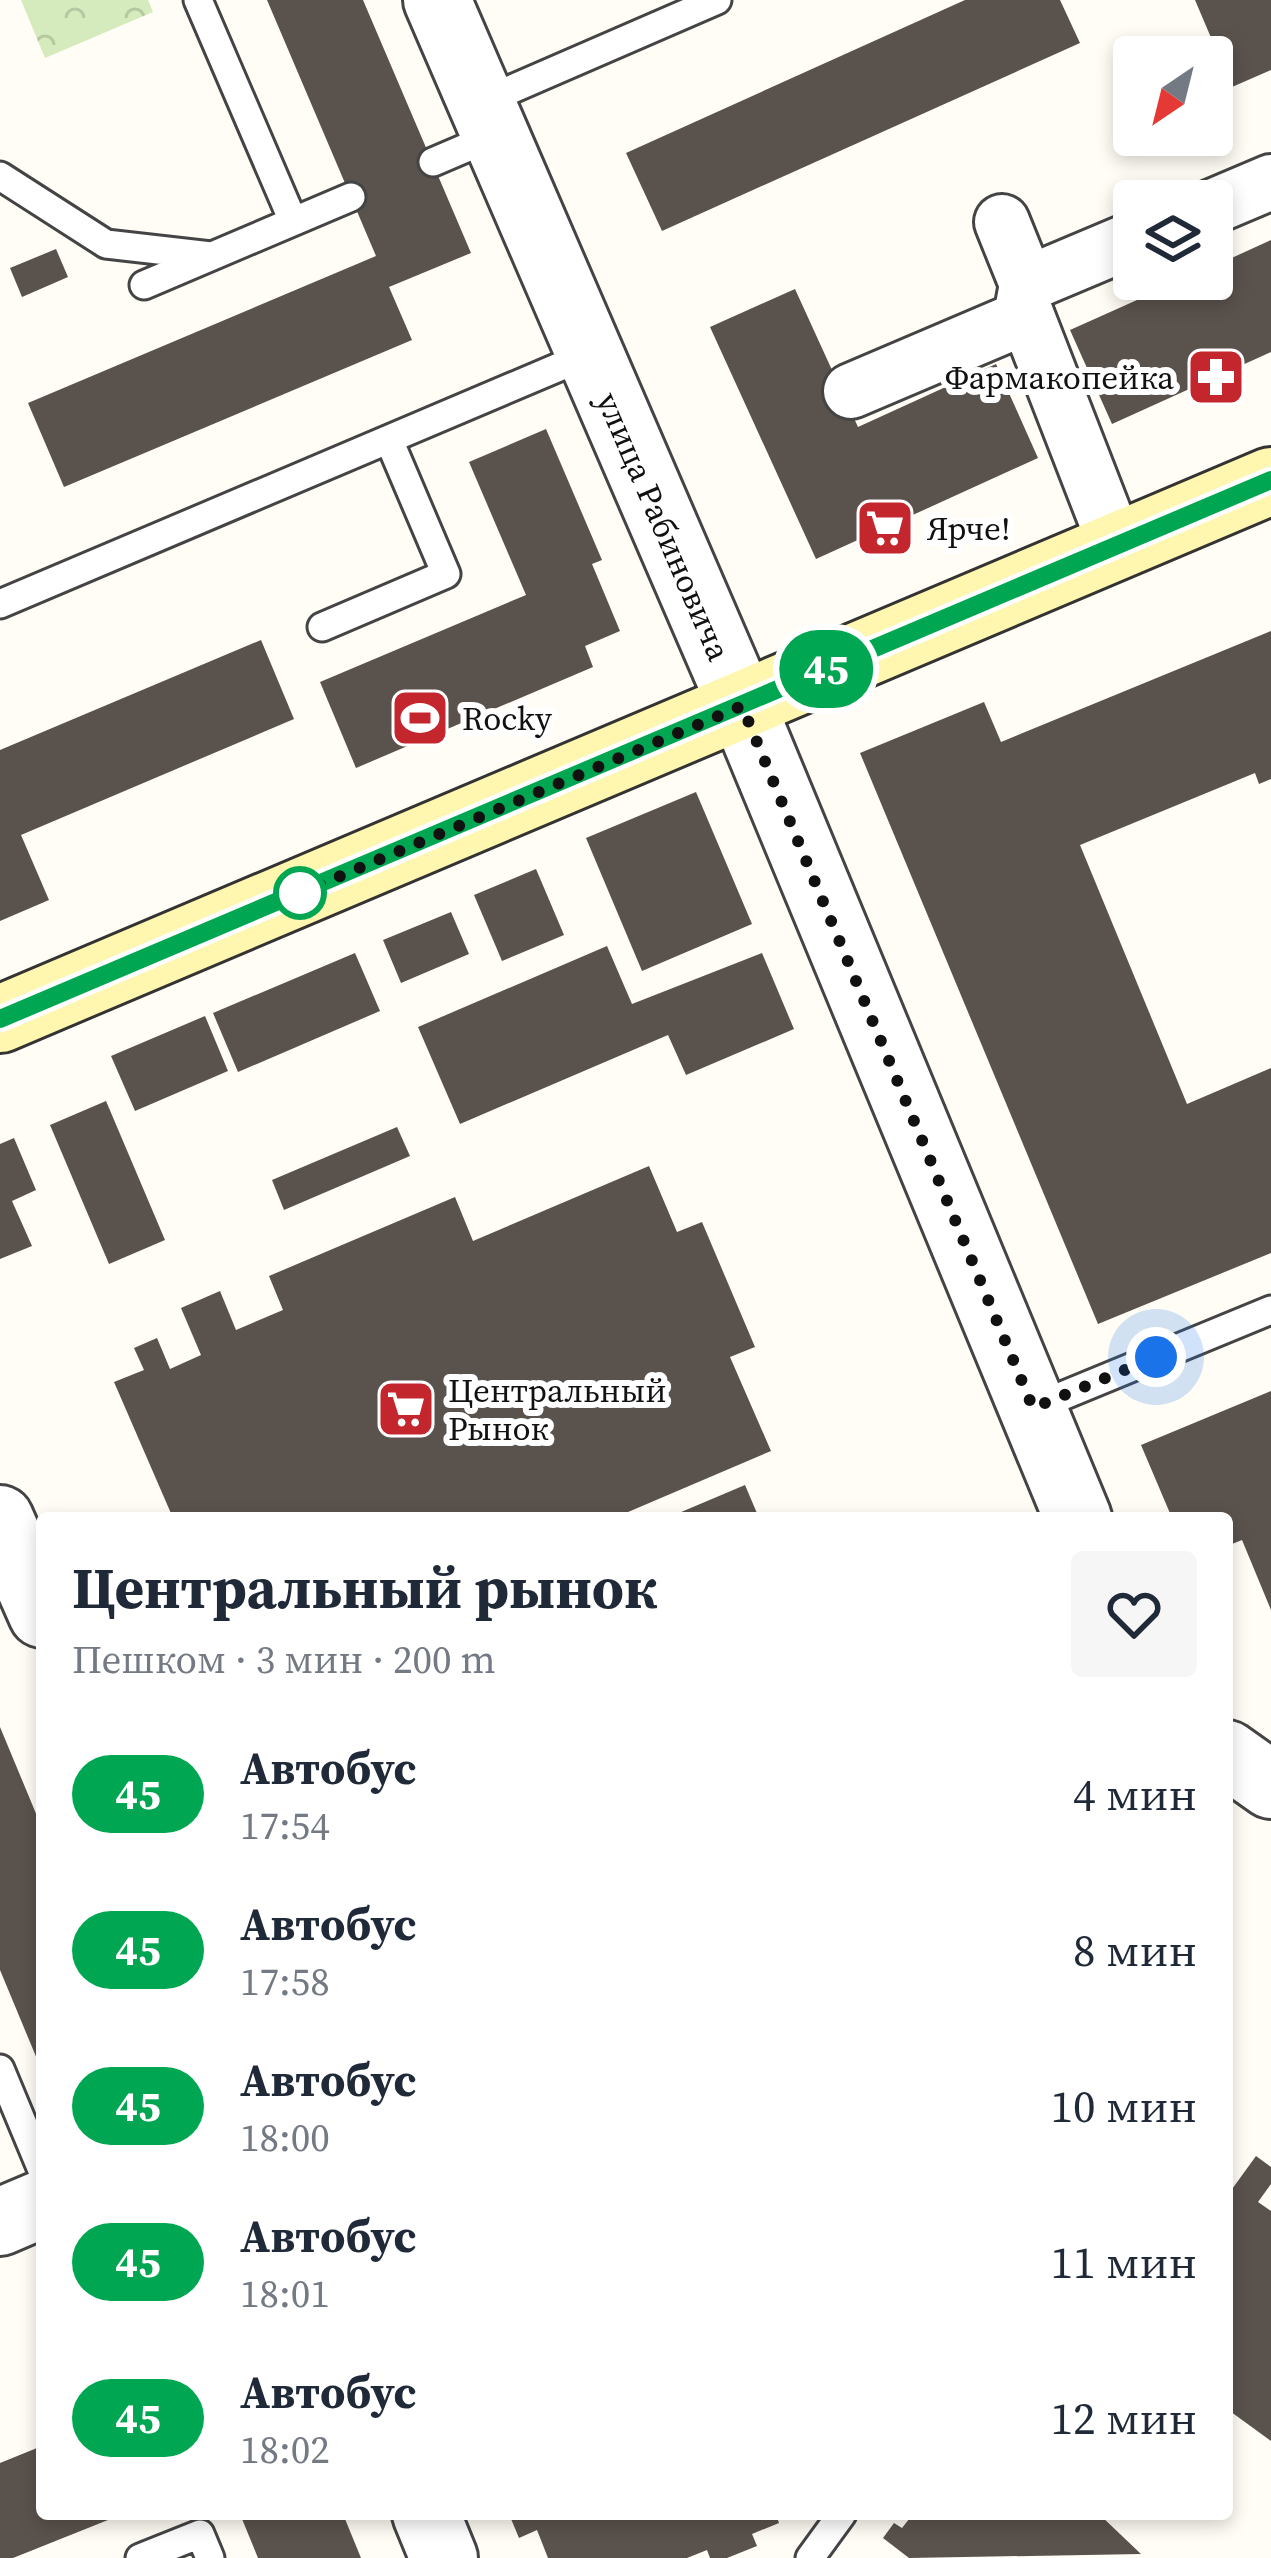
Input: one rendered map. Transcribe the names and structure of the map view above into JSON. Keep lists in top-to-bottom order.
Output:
{
  "streets": {
    "street": ["улица Рабиновича"]
  },
  "places": {
    "pharmacy": ["Фармакопейка"],
    "supermarket": ["Ярче!", "Центральный Рынок"],
    "sports": ["Rocky"]
  },
  "lines": ["bus line 45"],
  "north": "bottom left",
  "page": {
    "on_map": "45",
    "heading": ["Центральный рынок", "Пешком · 3 мин · 200 m"],
    "list": [
      {
        "mark": "45",
        "name": "Автобус",
        "note": "17:54",
        "value": "4 мин"
      },
      {
        "mark": "45",
        "name": "Автобус",
        "note": "17:58",
        "value": "8 мин"
      },
      {
        "mark": "45",
        "name": "Автобус",
        "note": "18:00",
        "value": "10 мин"
      },
      {
        "mark": "45",
        "name": "Автобус",
        "note": "18:01",
        "value": "11 мин"
      },
      {
        "mark": "45",
        "name": "Автобус",
        "note": "18:02",
        "value": "12 мин"
      }
    ]
  }
}
